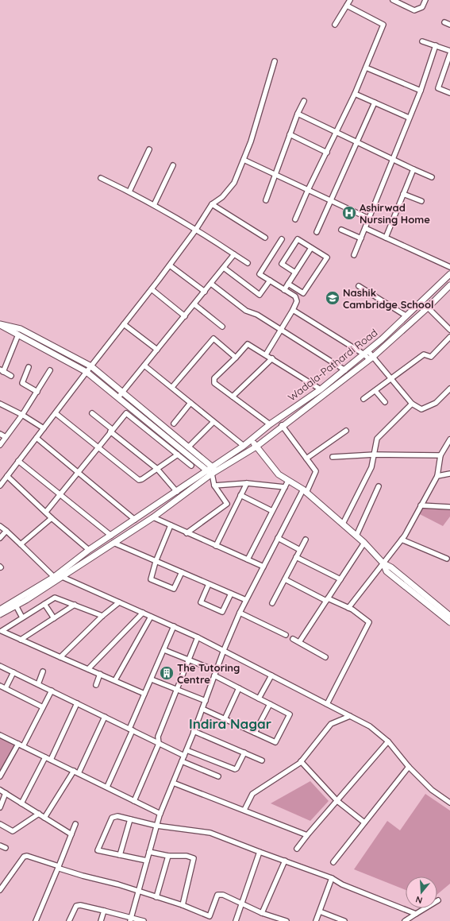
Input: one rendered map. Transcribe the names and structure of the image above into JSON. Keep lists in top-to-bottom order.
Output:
{
  "streets": {
    "main road": ["Wadala-Pathardi Road"]
  },
  "districts": ["Indira Nagar"],
  "places": {
    "hospital": ["Ashirwad Nursing Home"],
    "school or university": ["Nashik Cambridge School"],
    "building": ["The Tutoring Centre"]
  },
  "north": "bottom"
}
